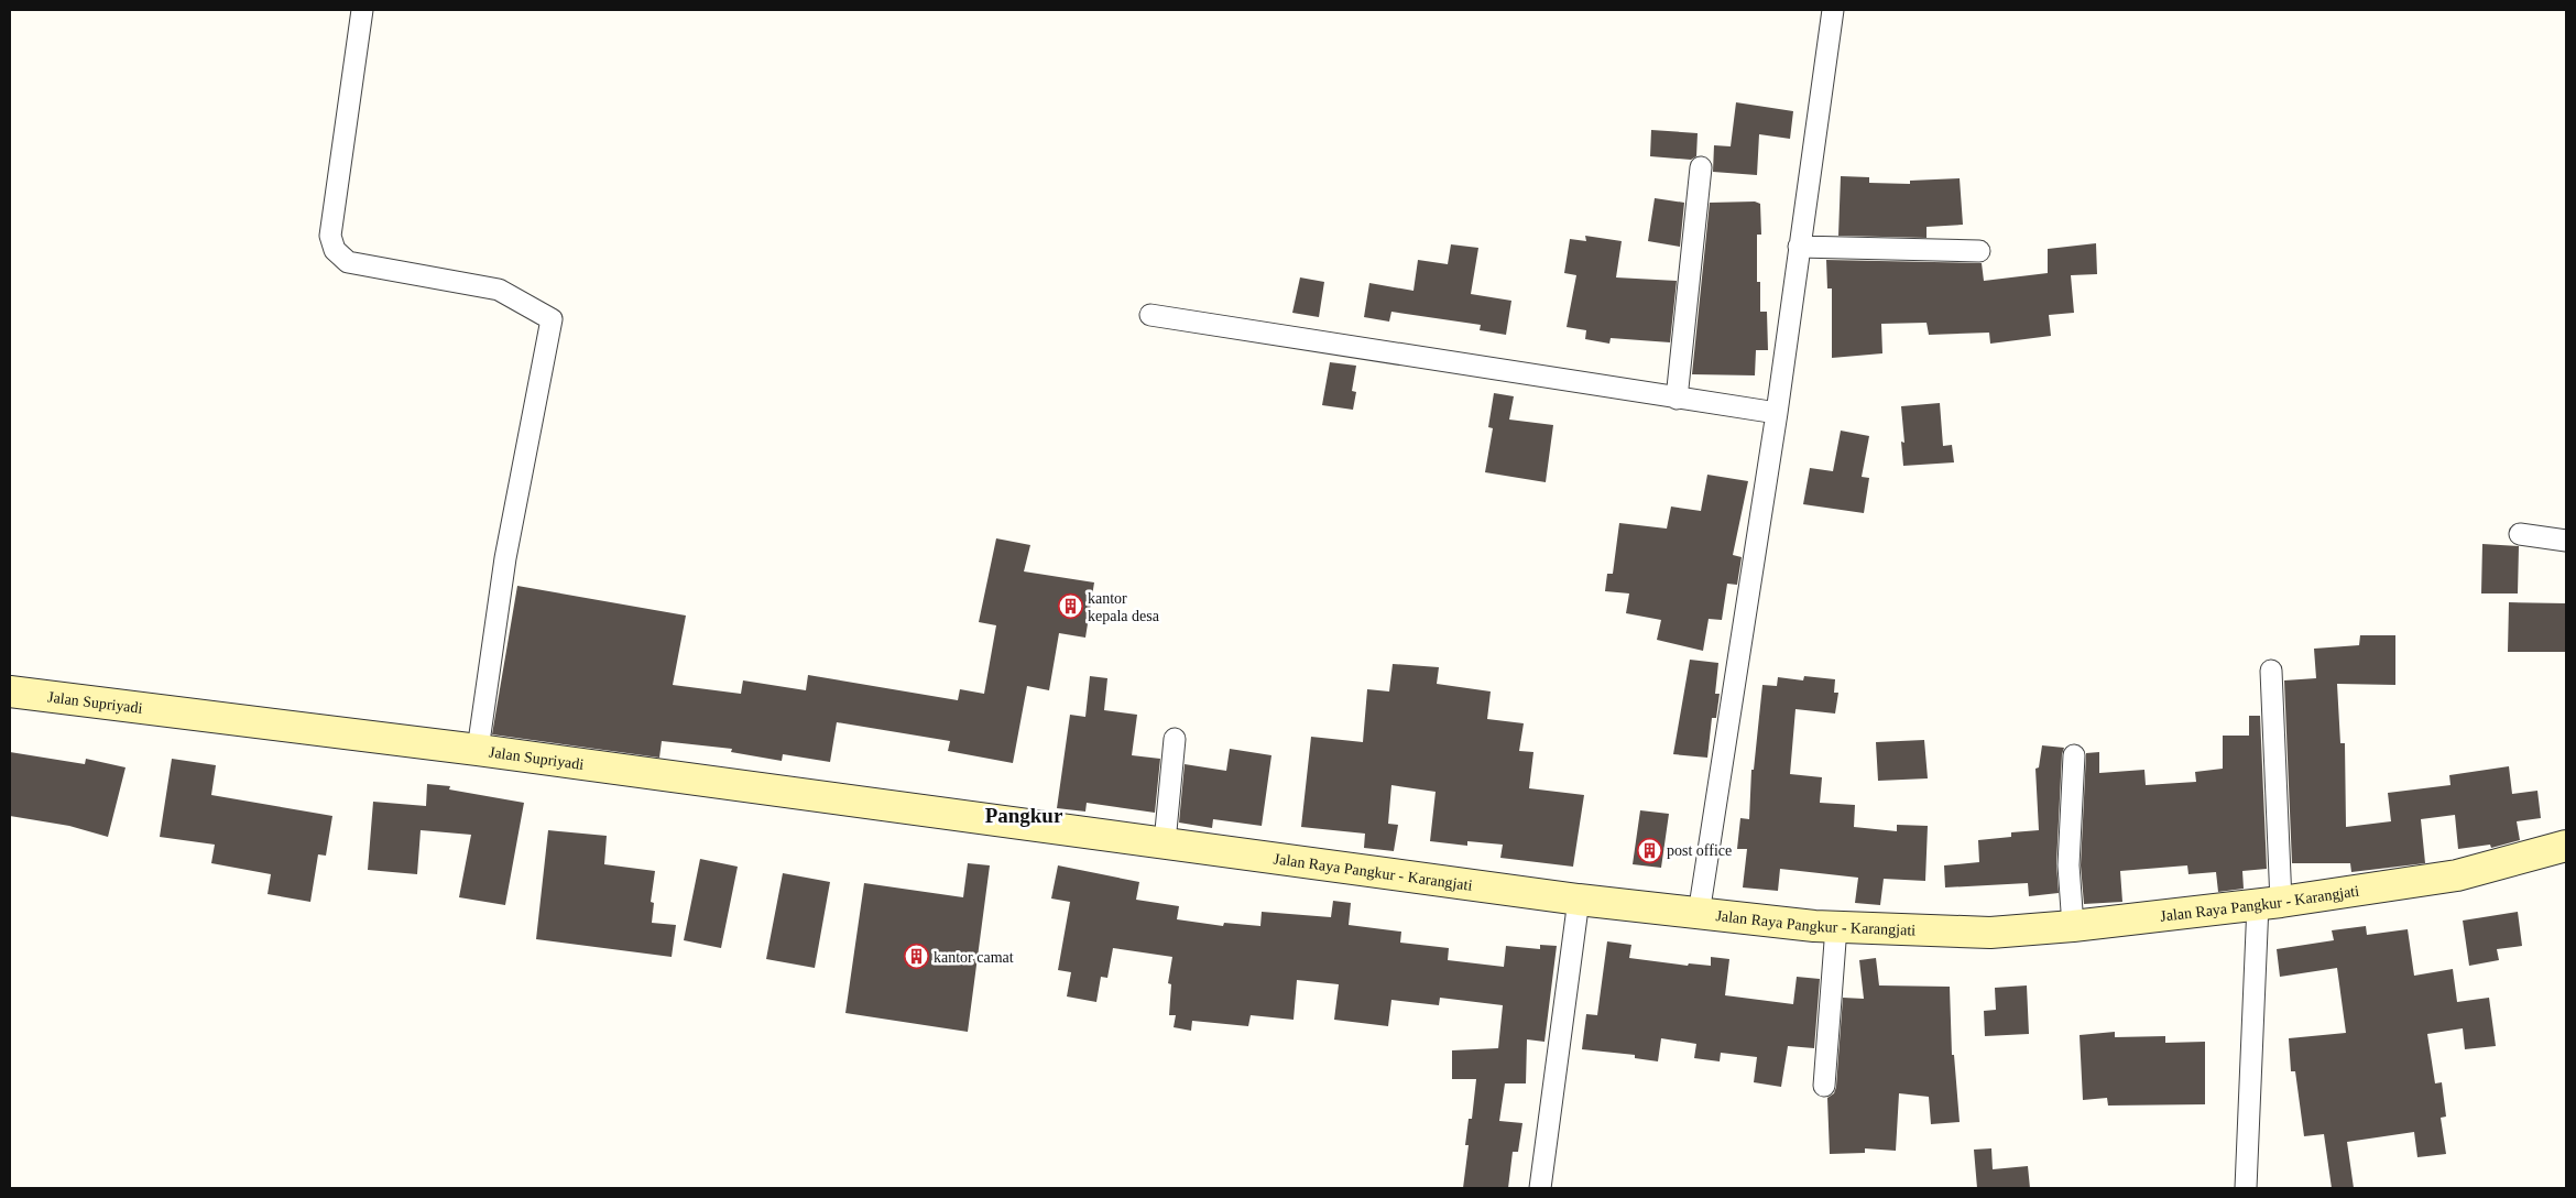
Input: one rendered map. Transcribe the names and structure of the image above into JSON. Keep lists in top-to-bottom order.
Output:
{
  "streets": {
    "main road": ["Jalan Supriyadi", "Jalan Raya Pangkur - Karangjati"]
  },
  "crossings": [
    ["Jalan Supriyadi", "Jalan Raya Pangkur - Karangjati"]
  ],
  "districts": ["Pangkur"],
  "places": {
    "building": ["kantor kepala desa", "post office", "kantor camat"]
  }
}
